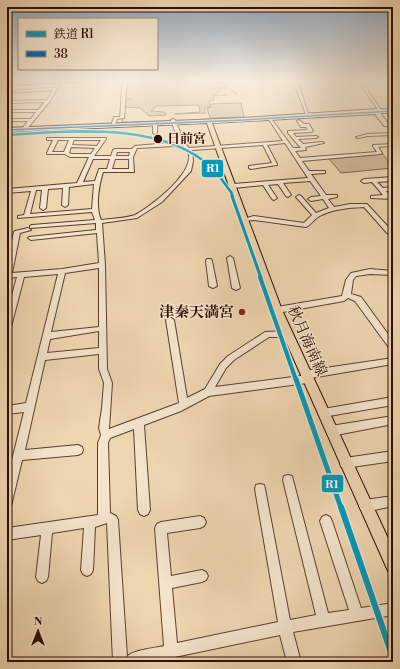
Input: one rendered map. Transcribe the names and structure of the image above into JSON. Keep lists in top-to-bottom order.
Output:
{
  "streets": {
    "main road": ["秋月海南線"]
  },
  "places": ["日前宮", "津秦天満宮"],
  "lines": ["transit line 38", "rail line R1"],
  "legend": ["鉄道 R1", "38"],
  "north": "top"
}
